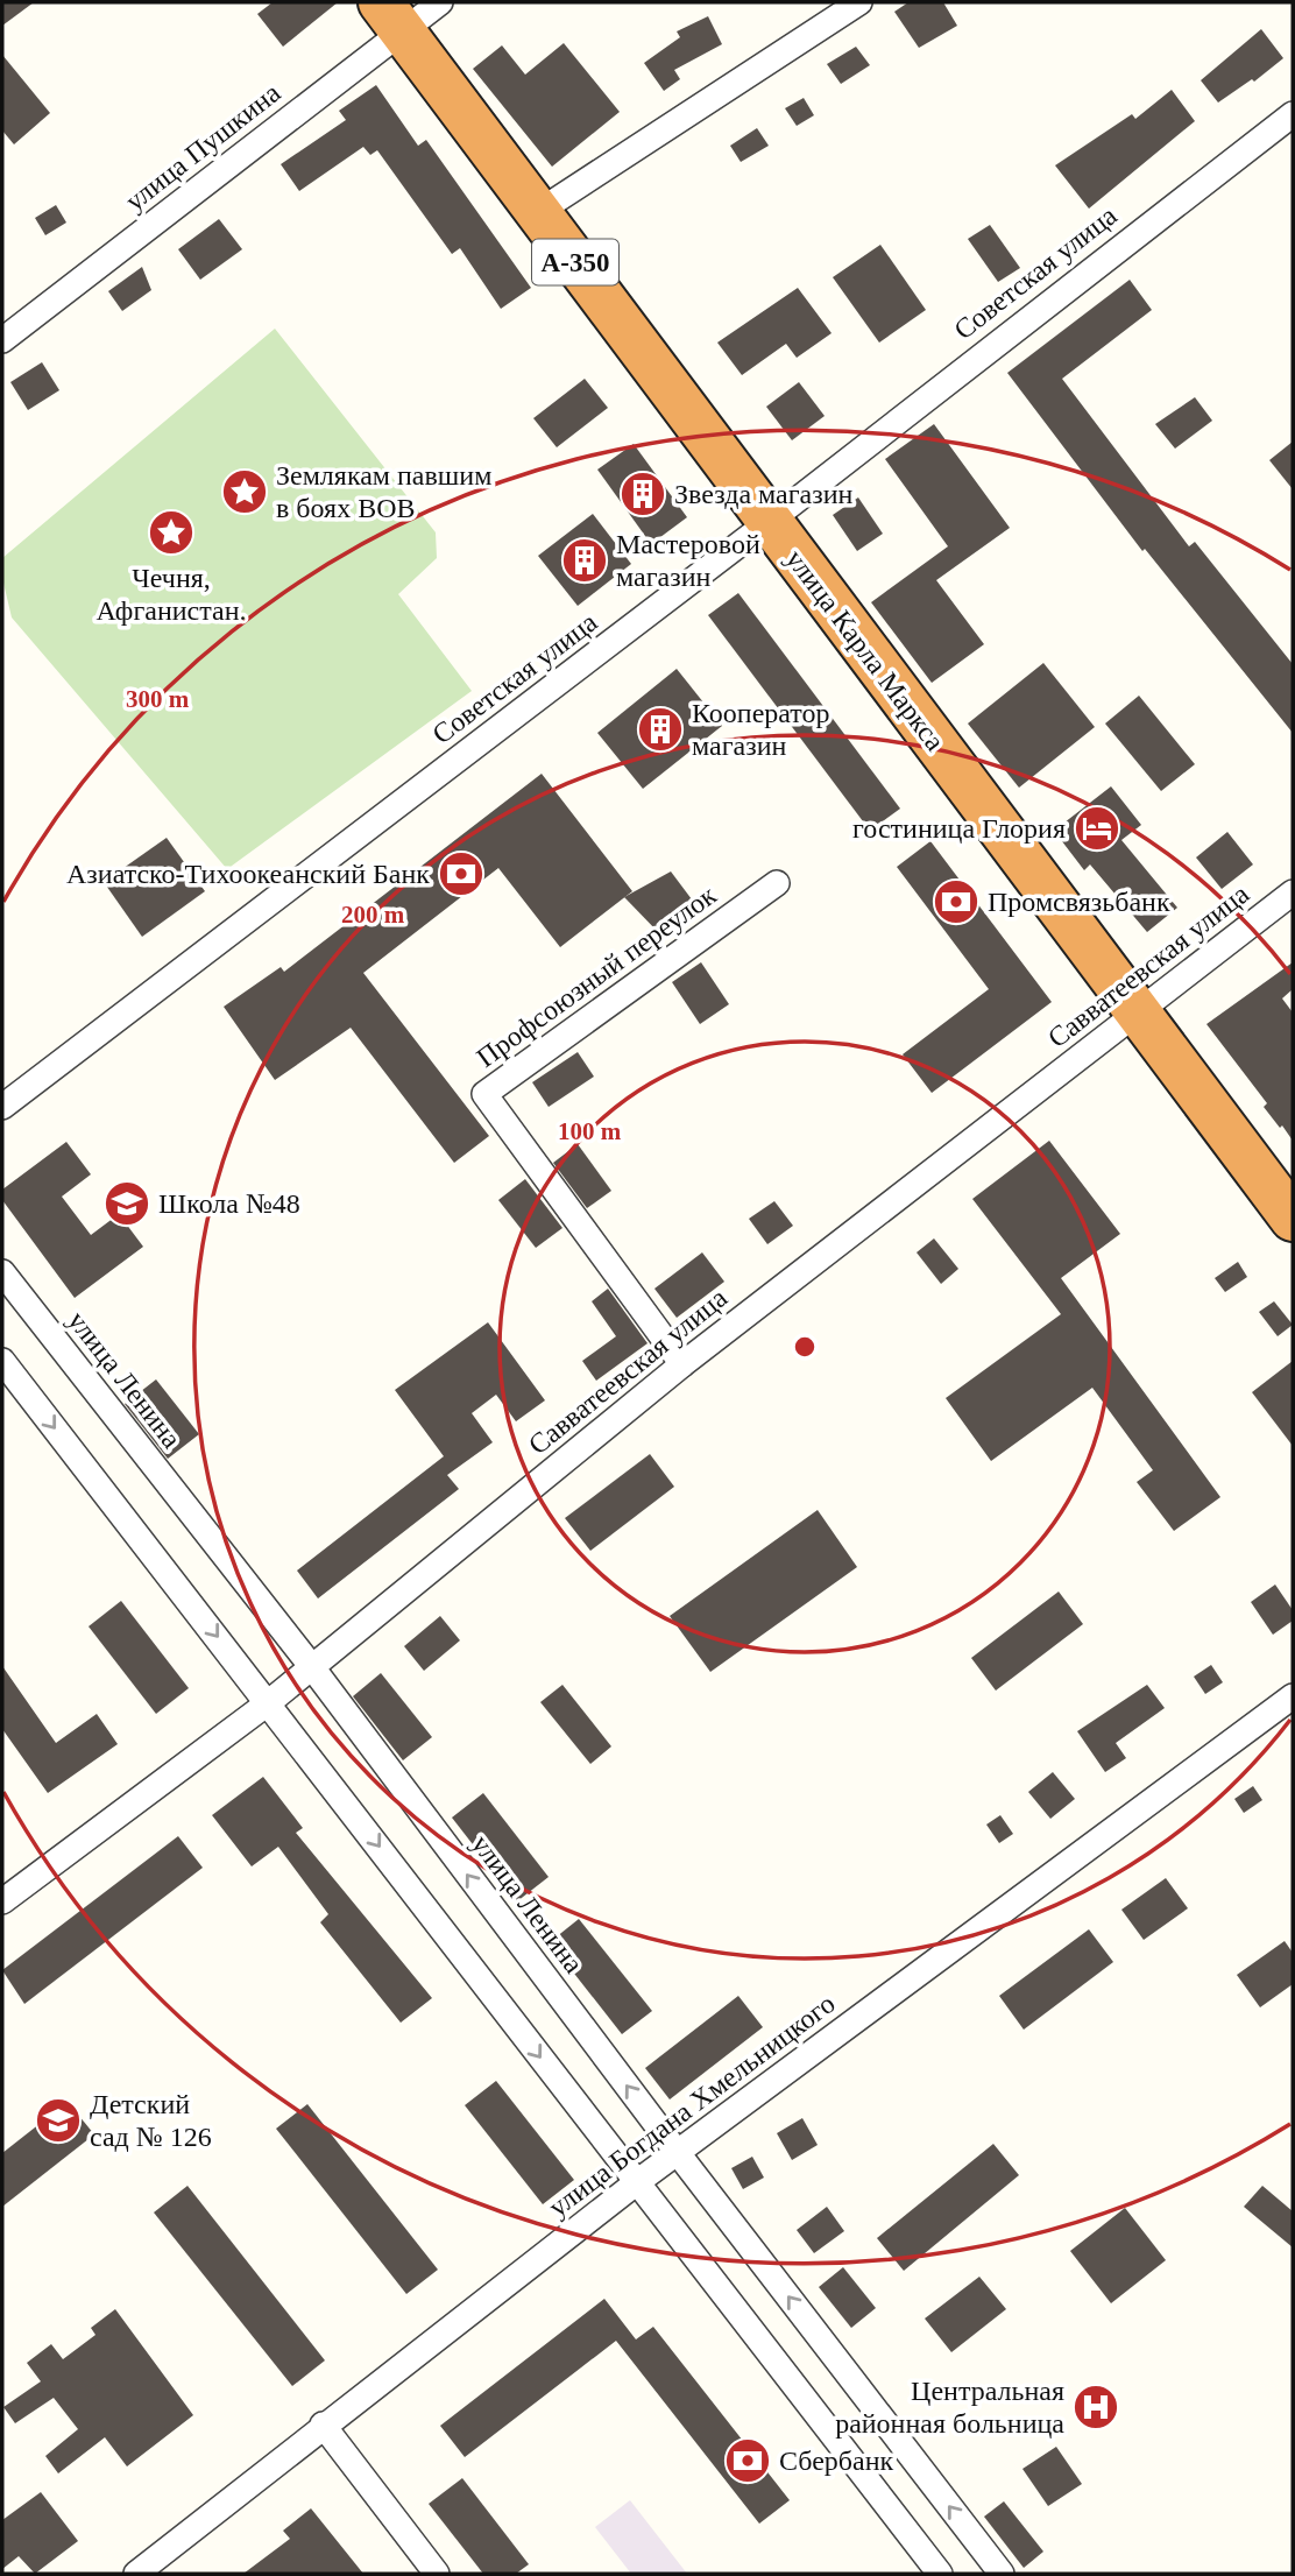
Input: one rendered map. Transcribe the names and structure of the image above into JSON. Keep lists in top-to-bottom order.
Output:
{
  "streets": {
    "highway": ["А-350", "улица Карла Маркса"],
    "street": [
      "улица Пушкина",
      "Советская улица",
      "Савватеевская улица",
      "Профсоюзный переулок",
      "улица Ленина",
      "улица Богдана Хмельницкого"
    ]
  },
  "crossings": [
    ["улица Пушкина", "улица Карла Маркса"],
    ["Советская улица", "улица Карла Маркса"],
    ["улица Карла Маркса", "Савватеевская улица"],
    ["Савватеевская улица", "Профсоюзный переулок"],
    ["Савватеевская улица", "улица Ленина"],
    ["улица Ленина", "улица Богдана Хмельницкого"]
  ],
  "places": {
    "place": ["Землякам павшим в боях ВОВ", "Чечня, Афганистан."],
    "building": ["Звезда магазин", "Мастеровой магазин", "Кооператор магазин"],
    "hotel": ["гостиница Глория"],
    "bank": ["Азиатско-Тихоокеанский Банк", "Промсвязьбанк", "Сбербанк"],
    "school or university": ["Школа №48", "Детский сад № 126"],
    "hospital": ["Центральная районная больница"]
  },
  "rings": ["300 m", "200 m", "100 m"]
}
